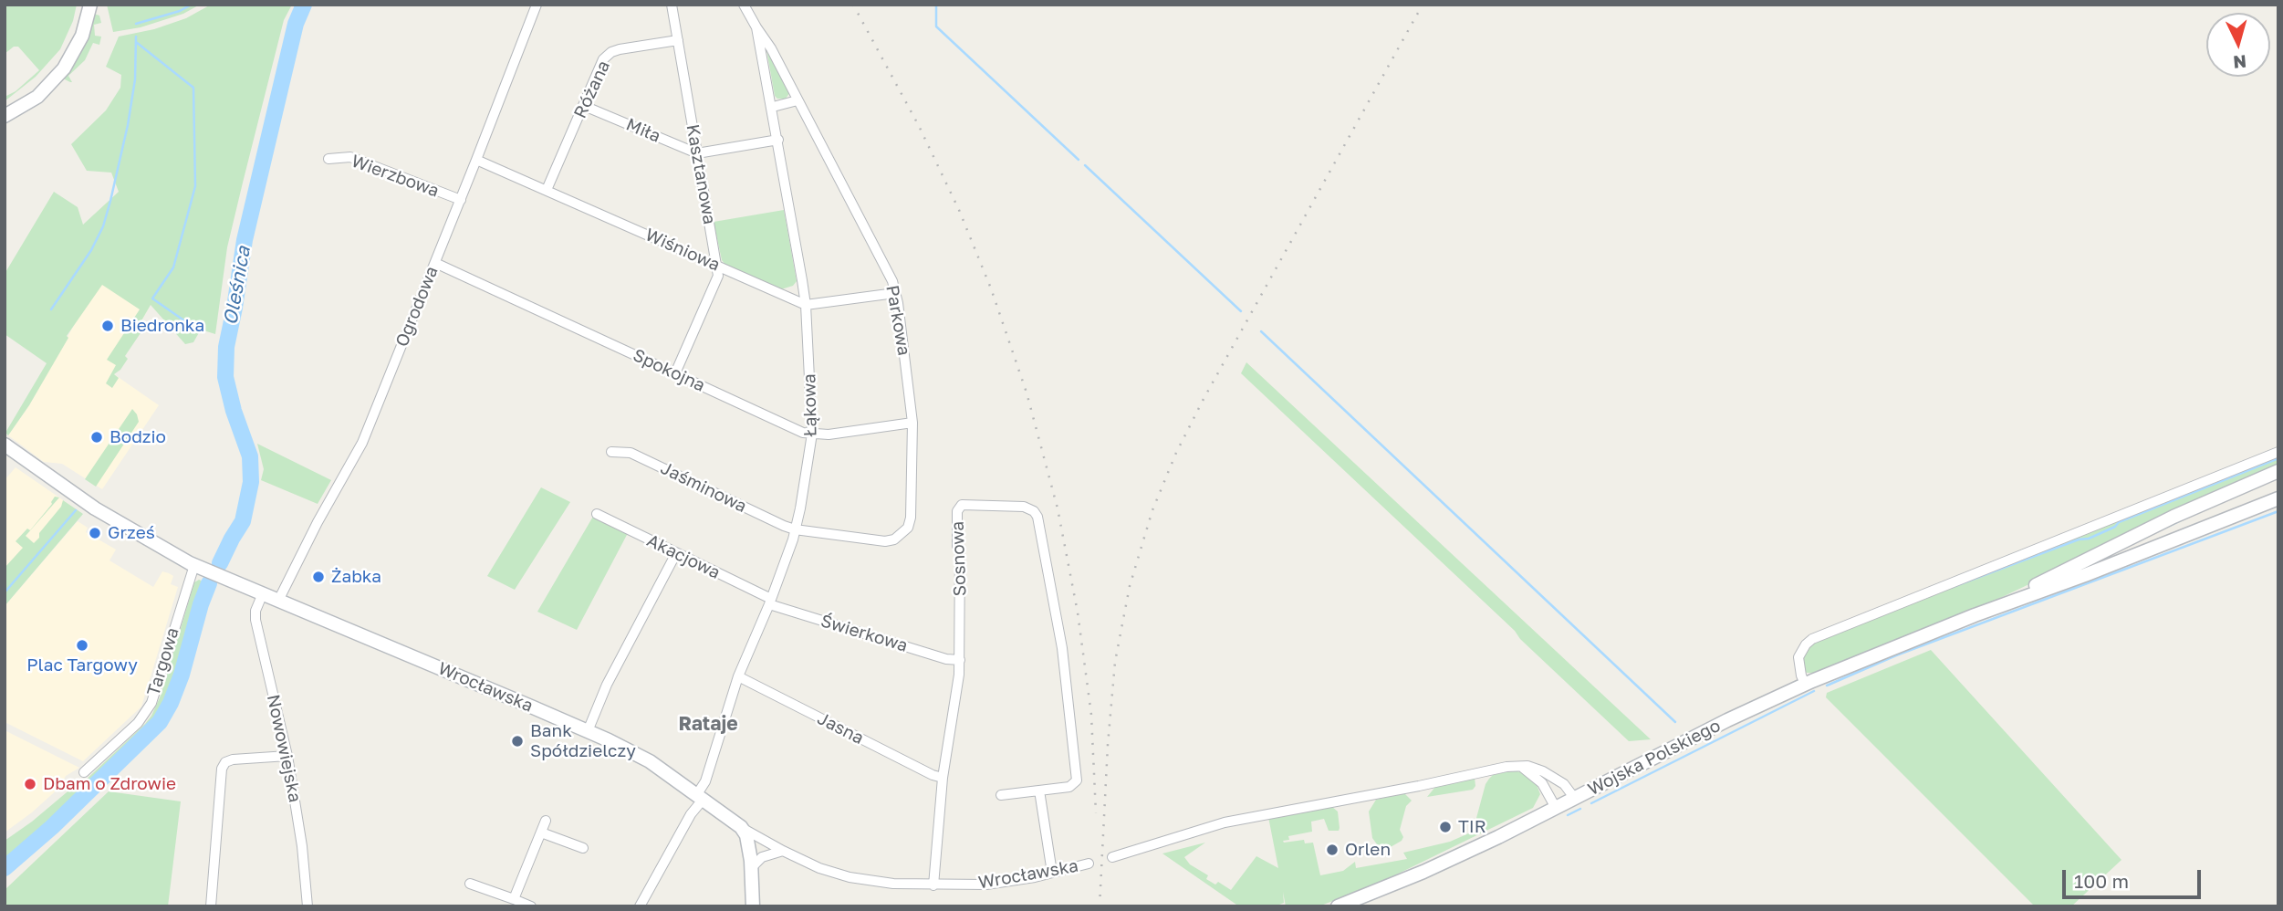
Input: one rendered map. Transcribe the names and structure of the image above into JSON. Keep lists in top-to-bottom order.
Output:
{
  "streets": {
    "main road": ["Wrocławska", "Wojska Polskiego"],
    "street": [
      "Różana",
      "Miła",
      "Kasztanowa",
      "Wierzbowa",
      "Wiśniowa",
      "Ogrodowa",
      "Parkowa",
      "Spokojna",
      "Łąkowa",
      "Jaśminowa",
      "Akacjowa",
      "Sosnowa",
      "Świerkowa",
      "Targowa",
      "Jasna",
      "Nowowiejska"
    ]
  },
  "crossings": [
    ["Różana", "Miła"],
    ["Różana", "Kasztanowa"],
    ["Różana", "Wiśniowa"],
    ["Miła", "Kasztanowa"],
    ["Kasztanowa", "Wiśniowa"],
    ["Kasztanowa", "Spokojna"],
    ["Wierzbowa", "Ogrodowa"],
    ["Wiśniowa", "Ogrodowa"],
    ["Wiśniowa", "Łąkowa"],
    ["Ogrodowa", "Spokojna"],
    ["Ogrodowa", "Wrocławska"],
    ["Parkowa", "Spokojna"],
    ["Parkowa", "Łąkowa"],
    ["Parkowa", "Jaśminowa"],
    ["Spokojna", "Łąkowa"],
    ["Łąkowa", "Jaśminowa"],
    ["Łąkowa", "Akacjowa"],
    ["Łąkowa", "Świerkowa"],
    ["Łąkowa", "Wrocławska"],
    ["Łąkowa", "Jasna"],
    ["Akacjowa", "Świerkowa"],
    ["Sosnowa", "Świerkowa"],
    ["Sosnowa", "Wrocławska"],
    ["Sosnowa", "Jasna"],
    ["Targowa", "Wrocławska"],
    ["Wrocławska", "Nowowiejska"]
  ],
  "districts": ["Rataje"],
  "water": ["Oleśnica"],
  "places": [
    "Biedronka",
    "Bodzio",
    "Grześ",
    "Żabka",
    "Plac Targowy",
    "Bank Spółdzielczy",
    "Dbam o Zdrowie",
    "TIR",
    "Orlen"
  ],
  "scale_bar": "100 m",
  "north": "bottom"
}
